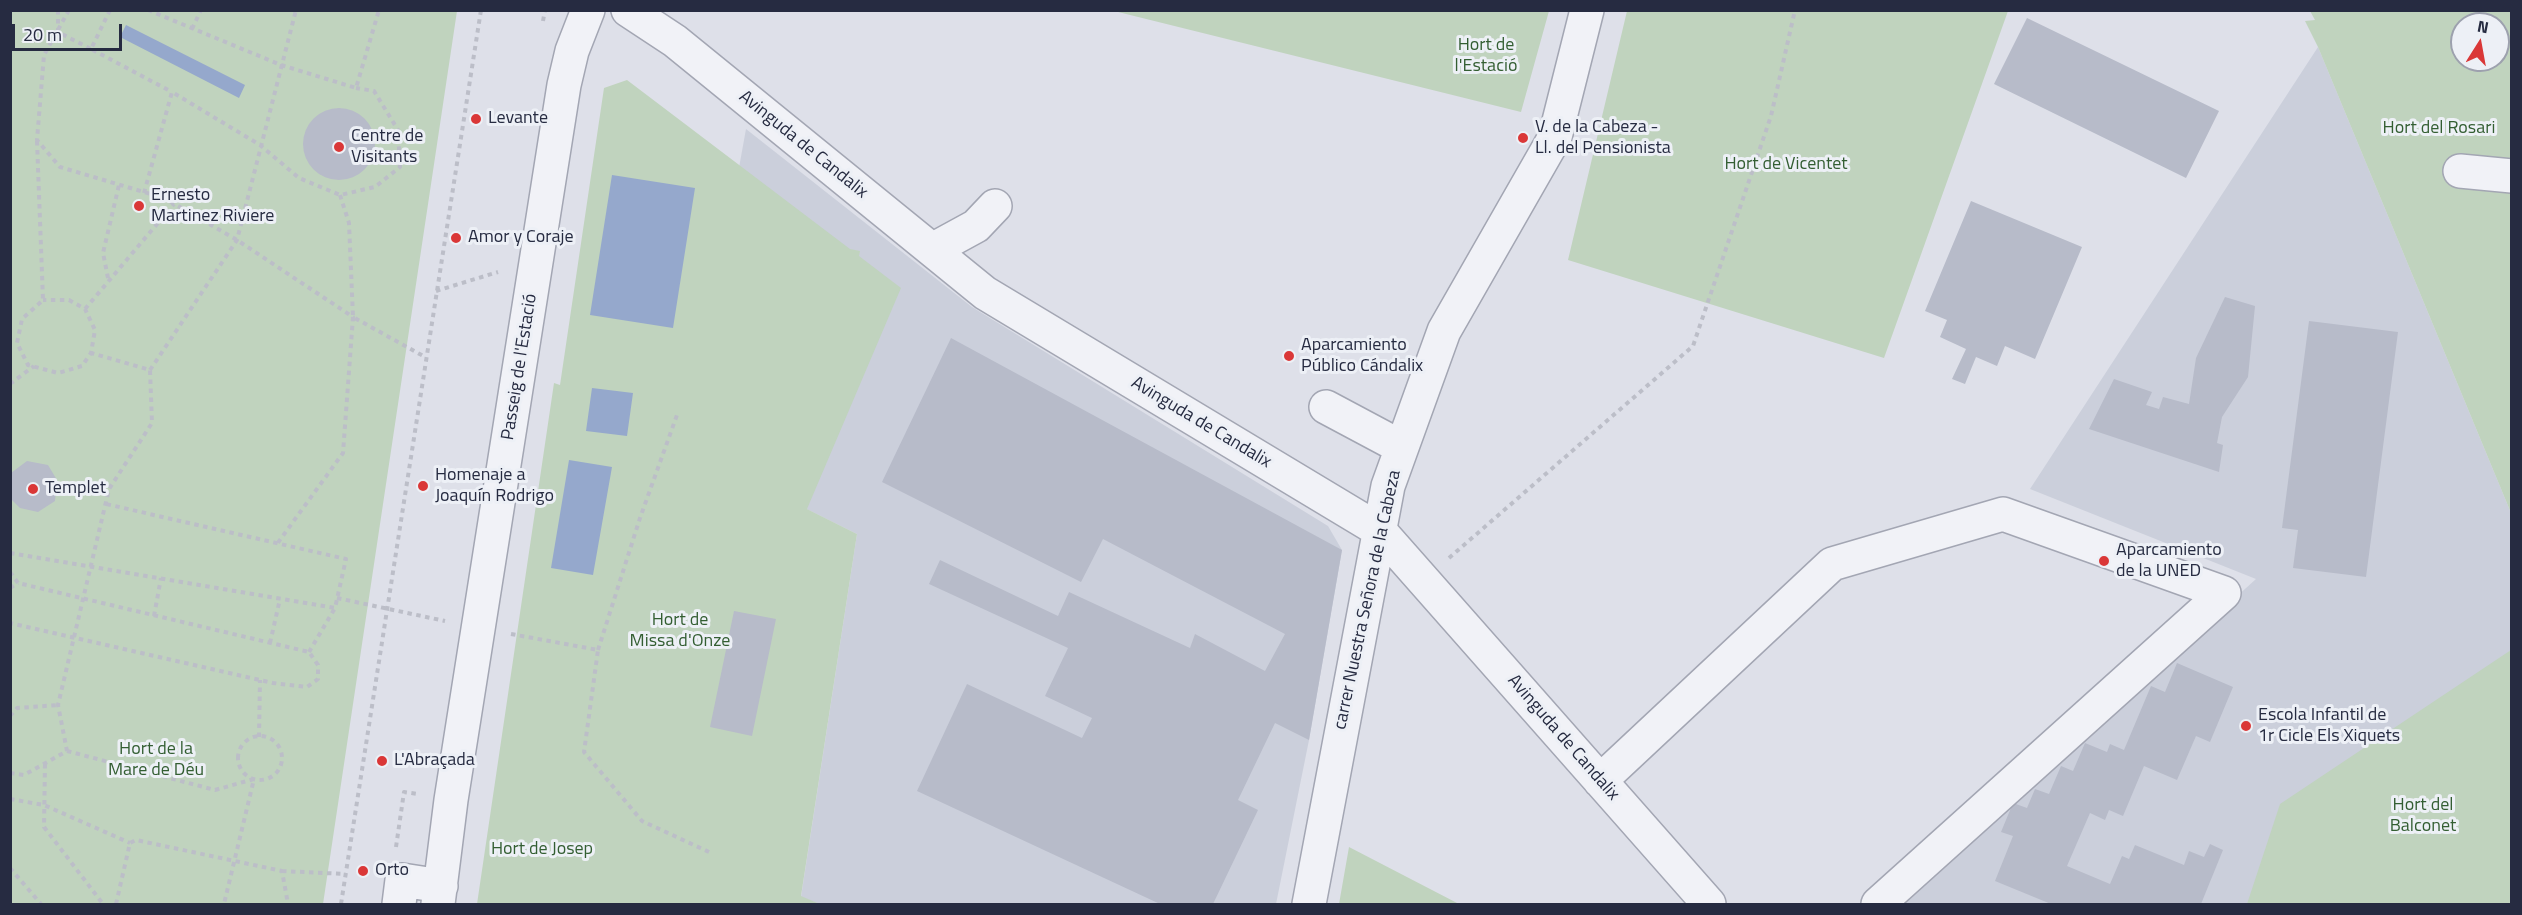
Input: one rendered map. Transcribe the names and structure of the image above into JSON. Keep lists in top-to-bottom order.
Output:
{
  "streets": {
    "street": ["Avinguda de Candalix", "Passeig de l'Estació", "carrer Nuestra Señora de la Cabeza"]
  },
  "crossings": [
    ["Avinguda de Candalix", "carrer Nuestra Señora de la Cabeza"]
  ],
  "parks": [
    "Hort de l'Estació",
    "Hort del Rosari",
    "Hort de Vicentet",
    "Hort de Missa d'Onze",
    "Hort de la Mare de Déu",
    "Hort del Balconet",
    "Hort de Josep"
  ],
  "places": [
    "Levante",
    "V. de la Cabeza - Ll. del Pensionista",
    "Centre de Visitants",
    "Ernesto Martinez Riviere",
    "Amor y Coraje",
    "Aparcamiento Público Cándalix",
    "Homenaje a Joaquín Rodrigo",
    "Templet",
    "Aparcamiento de la UNED",
    "Escola Infantil de 1r Cicle Els Xiquets",
    "L'Abraçada",
    "Orto"
  ],
  "scale_bar": "20 m",
  "north": "top"
}
